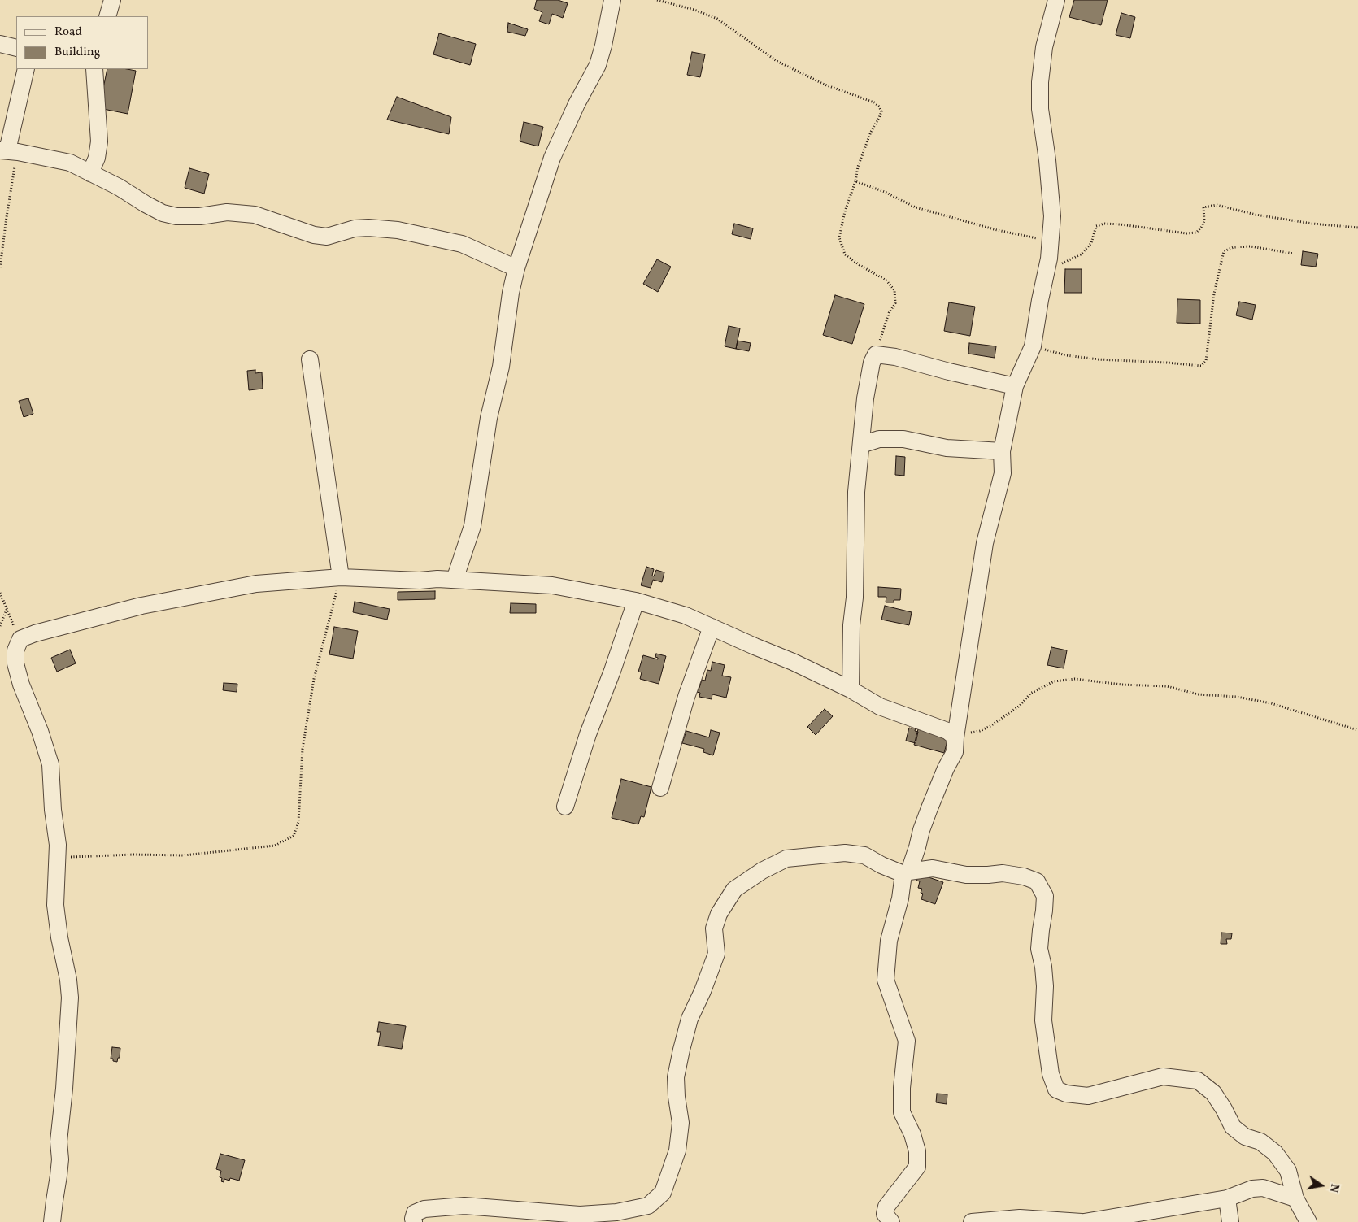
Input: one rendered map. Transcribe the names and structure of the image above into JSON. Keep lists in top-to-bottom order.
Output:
{
  "legend": ["Road", "Building"],
  "north": "right"
}
